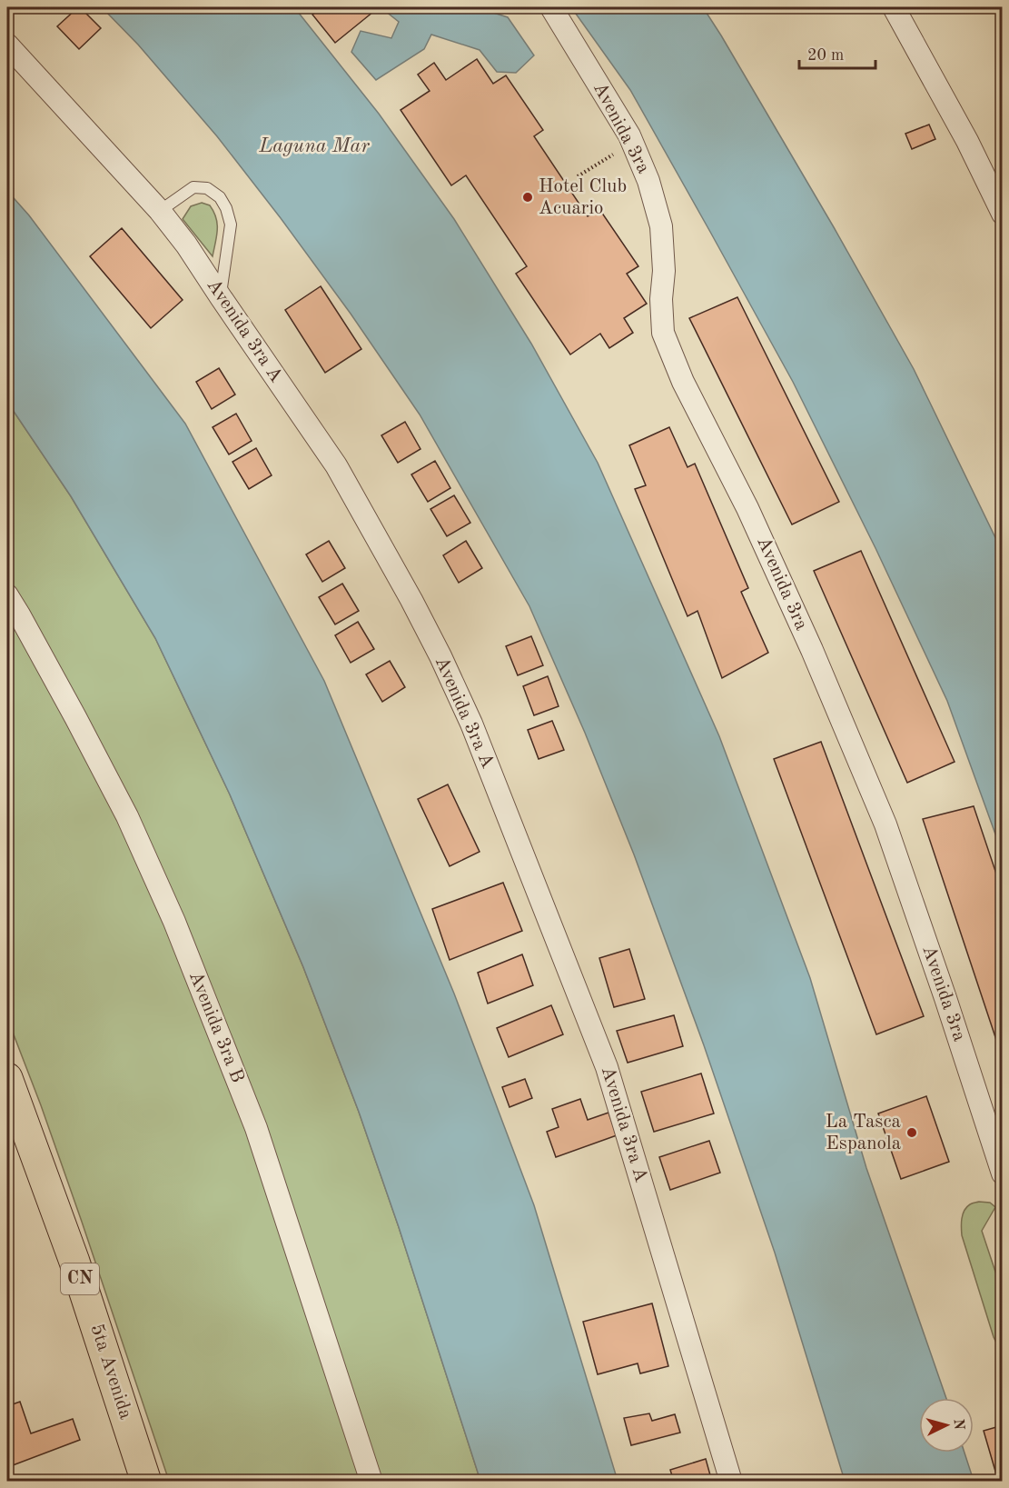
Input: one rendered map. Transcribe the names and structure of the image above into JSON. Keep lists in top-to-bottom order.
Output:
{
  "streets": {
    "highway": ["CN", "5ta Avenida"],
    "street": ["Avenida 3ra", "Avenida 3ra A", "Avenida 3ra B"]
  },
  "water": ["Laguna Mar"],
  "places": ["Hotel Club Acuario", "La Tasca Espanola"],
  "scale_bar": "20 m",
  "north": "right"
}
